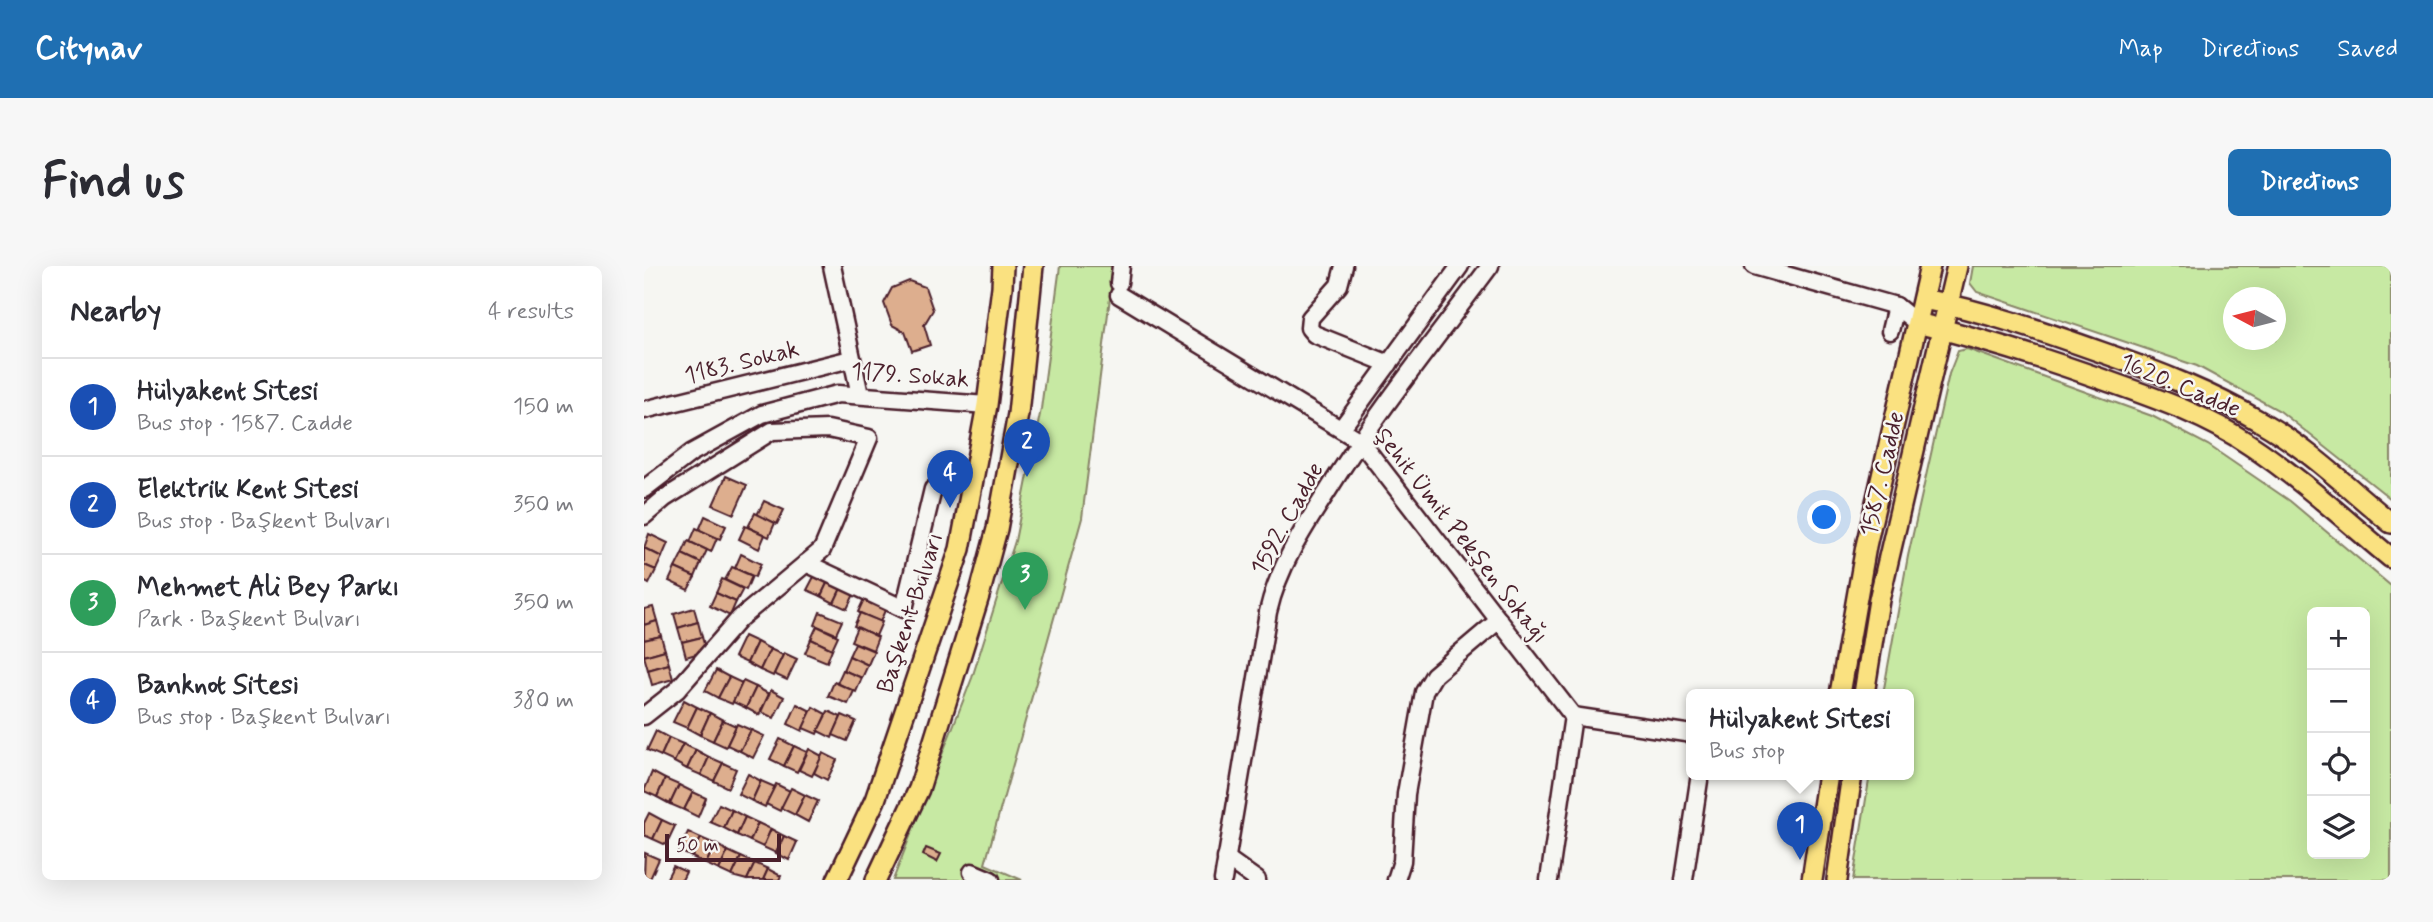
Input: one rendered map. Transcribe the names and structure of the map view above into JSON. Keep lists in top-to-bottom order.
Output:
{
  "streets": {
    "main road": ["1620. Cadde", "1587. Cadde", "Başkent Bulvarı"],
    "street": [
      "1183. Sokak",
      "1179. Sokak",
      "1592. Cadde",
      "Şehit Ümit Pekşen Sokağı"
    ]
  },
  "crossings": [
    ["1179. Sokak", "Başkent Bulvarı"],
    ["1620. Cadde", "1587. Cadde"],
    ["1592. Cadde", "Şehit Ümit Pekşen Sokağı"]
  ],
  "scale_bar": "50 m",
  "north": "left",
  "page": {
    "header": "Citynav",
    "nav": ["Map", "Directions", "Saved"],
    "buttons": "Directions",
    "title": "Find us",
    "heading": ["Nearby", "4 results"],
    "list": [
      {
        "mark": "1",
        "name": "Hülyakent Sitesi",
        "note": "Bus stop · 1587. Cadde",
        "value": "150 m"
      },
      {
        "mark": "2",
        "name": "Elektrik Kent Sitesi",
        "note": "Bus stop · Başkent Bulvarı",
        "value": "350 m"
      },
      {
        "mark": "3",
        "name": "Mehmet Ali Bey Parkı",
        "note": "Park · Başkent Bulvarı",
        "value": "350 m"
      },
      {
        "mark": "4",
        "name": "Banknot Sitesi",
        "note": "Bus stop · Başkent Bulvarı",
        "value": "380 m"
      }
    ],
    "pins": [
      "2",
      "4",
      "3",
      "1"
    ],
    "map_buttons": ["+", "−"],
    "popup": ["Hülyakent Sitesi", "Bus stop"],
    "scale": "50 m"
  }
}
